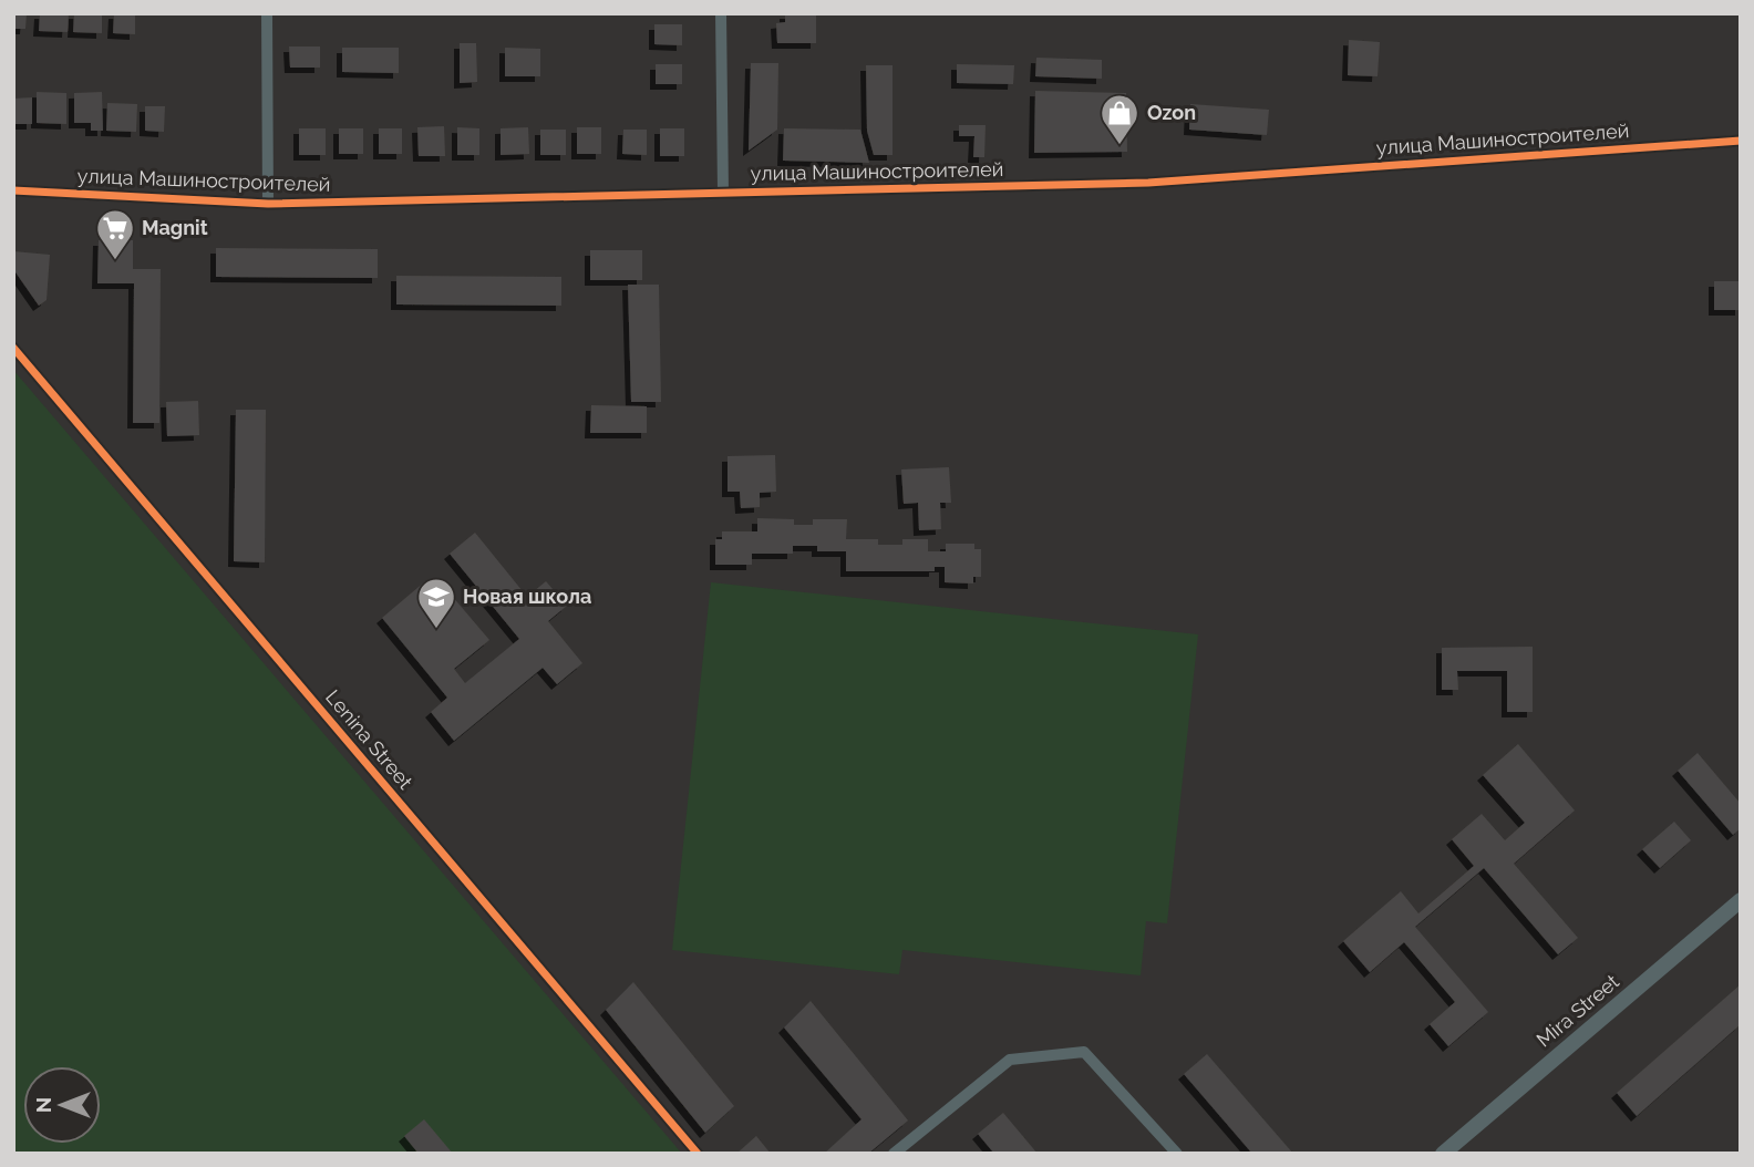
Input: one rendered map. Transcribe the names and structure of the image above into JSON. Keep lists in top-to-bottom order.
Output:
{
  "streets": {
    "street": ["улица Машиностроителей", "Lenina Street", "Mira Street"]
  },
  "places": {
    "shop": ["Ozon"],
    "supermarket": ["Magnit"],
    "school or university": ["Новая школа"]
  },
  "north": "left"
}
